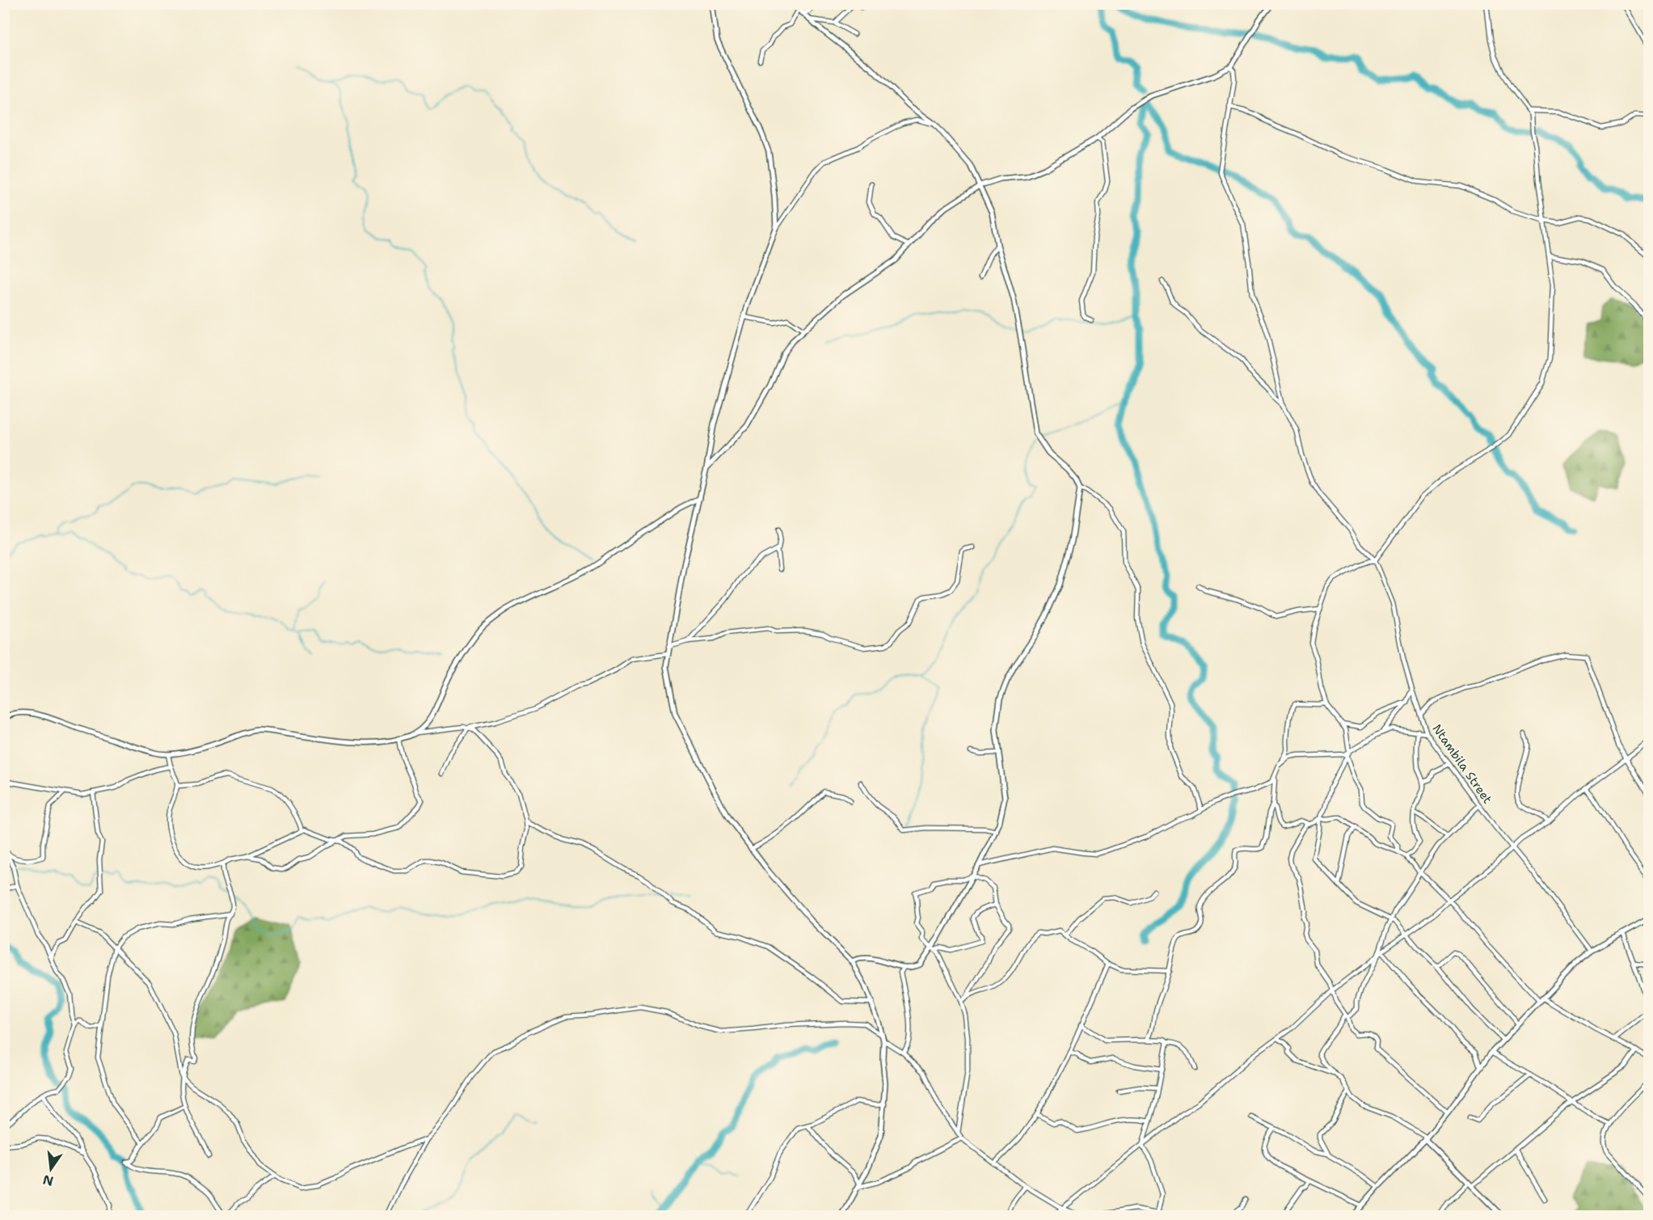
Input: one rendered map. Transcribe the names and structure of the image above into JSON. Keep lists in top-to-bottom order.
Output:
{
  "streets": {
    "street": ["Ntambila Street"]
  },
  "north": "bottom"
}
